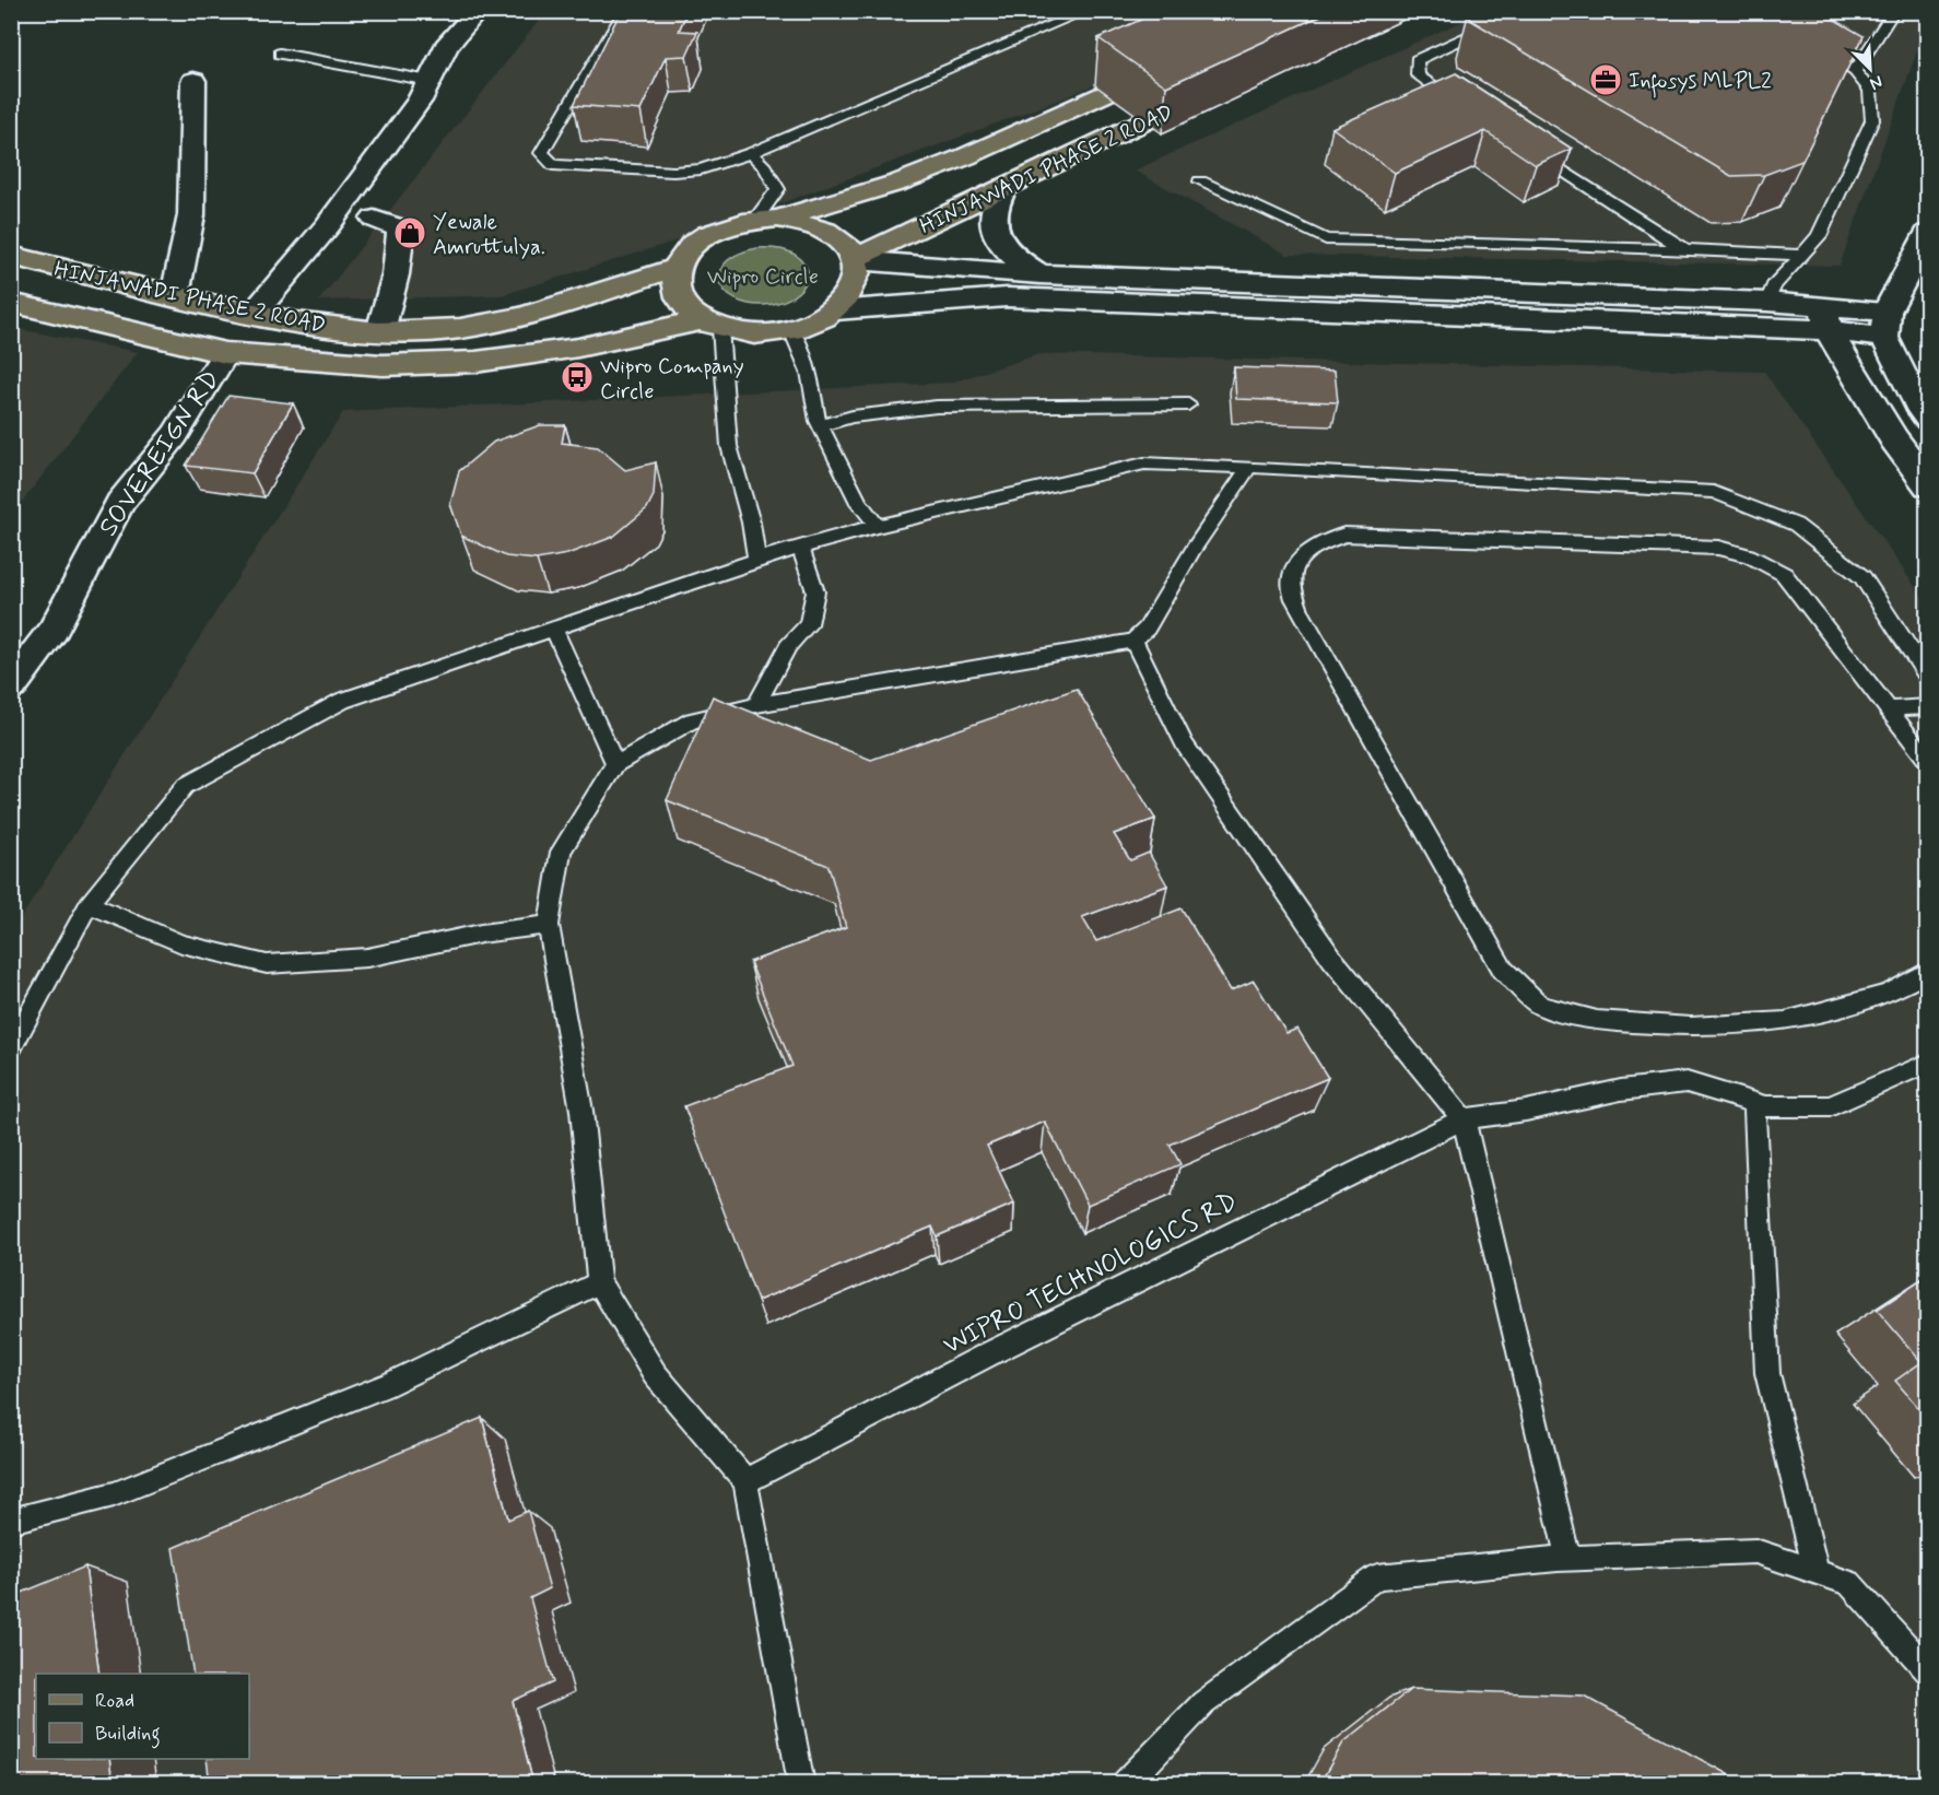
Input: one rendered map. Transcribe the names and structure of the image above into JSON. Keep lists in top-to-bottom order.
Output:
{
  "streets": {
    "main road": ["HINJAWADI PHASE 2 ROAD"],
    "street": ["SOVEREIGN RD"],
    "lane": ["WIPRO TECHNOLOGICS RD"]
  },
  "crossings": [
    ["HINJAWADI PHASE 2 ROAD", "SOVEREIGN RD"]
  ],
  "parks": ["Wipro Circle"],
  "places": {
    "office": ["Infosys MLPL2"],
    "shop": ["Yewale Amruttulya."],
    "bus stop": ["Wipro Company Circle"]
  },
  "legend": ["Road", "Building"],
  "north": "bottom right"
}
